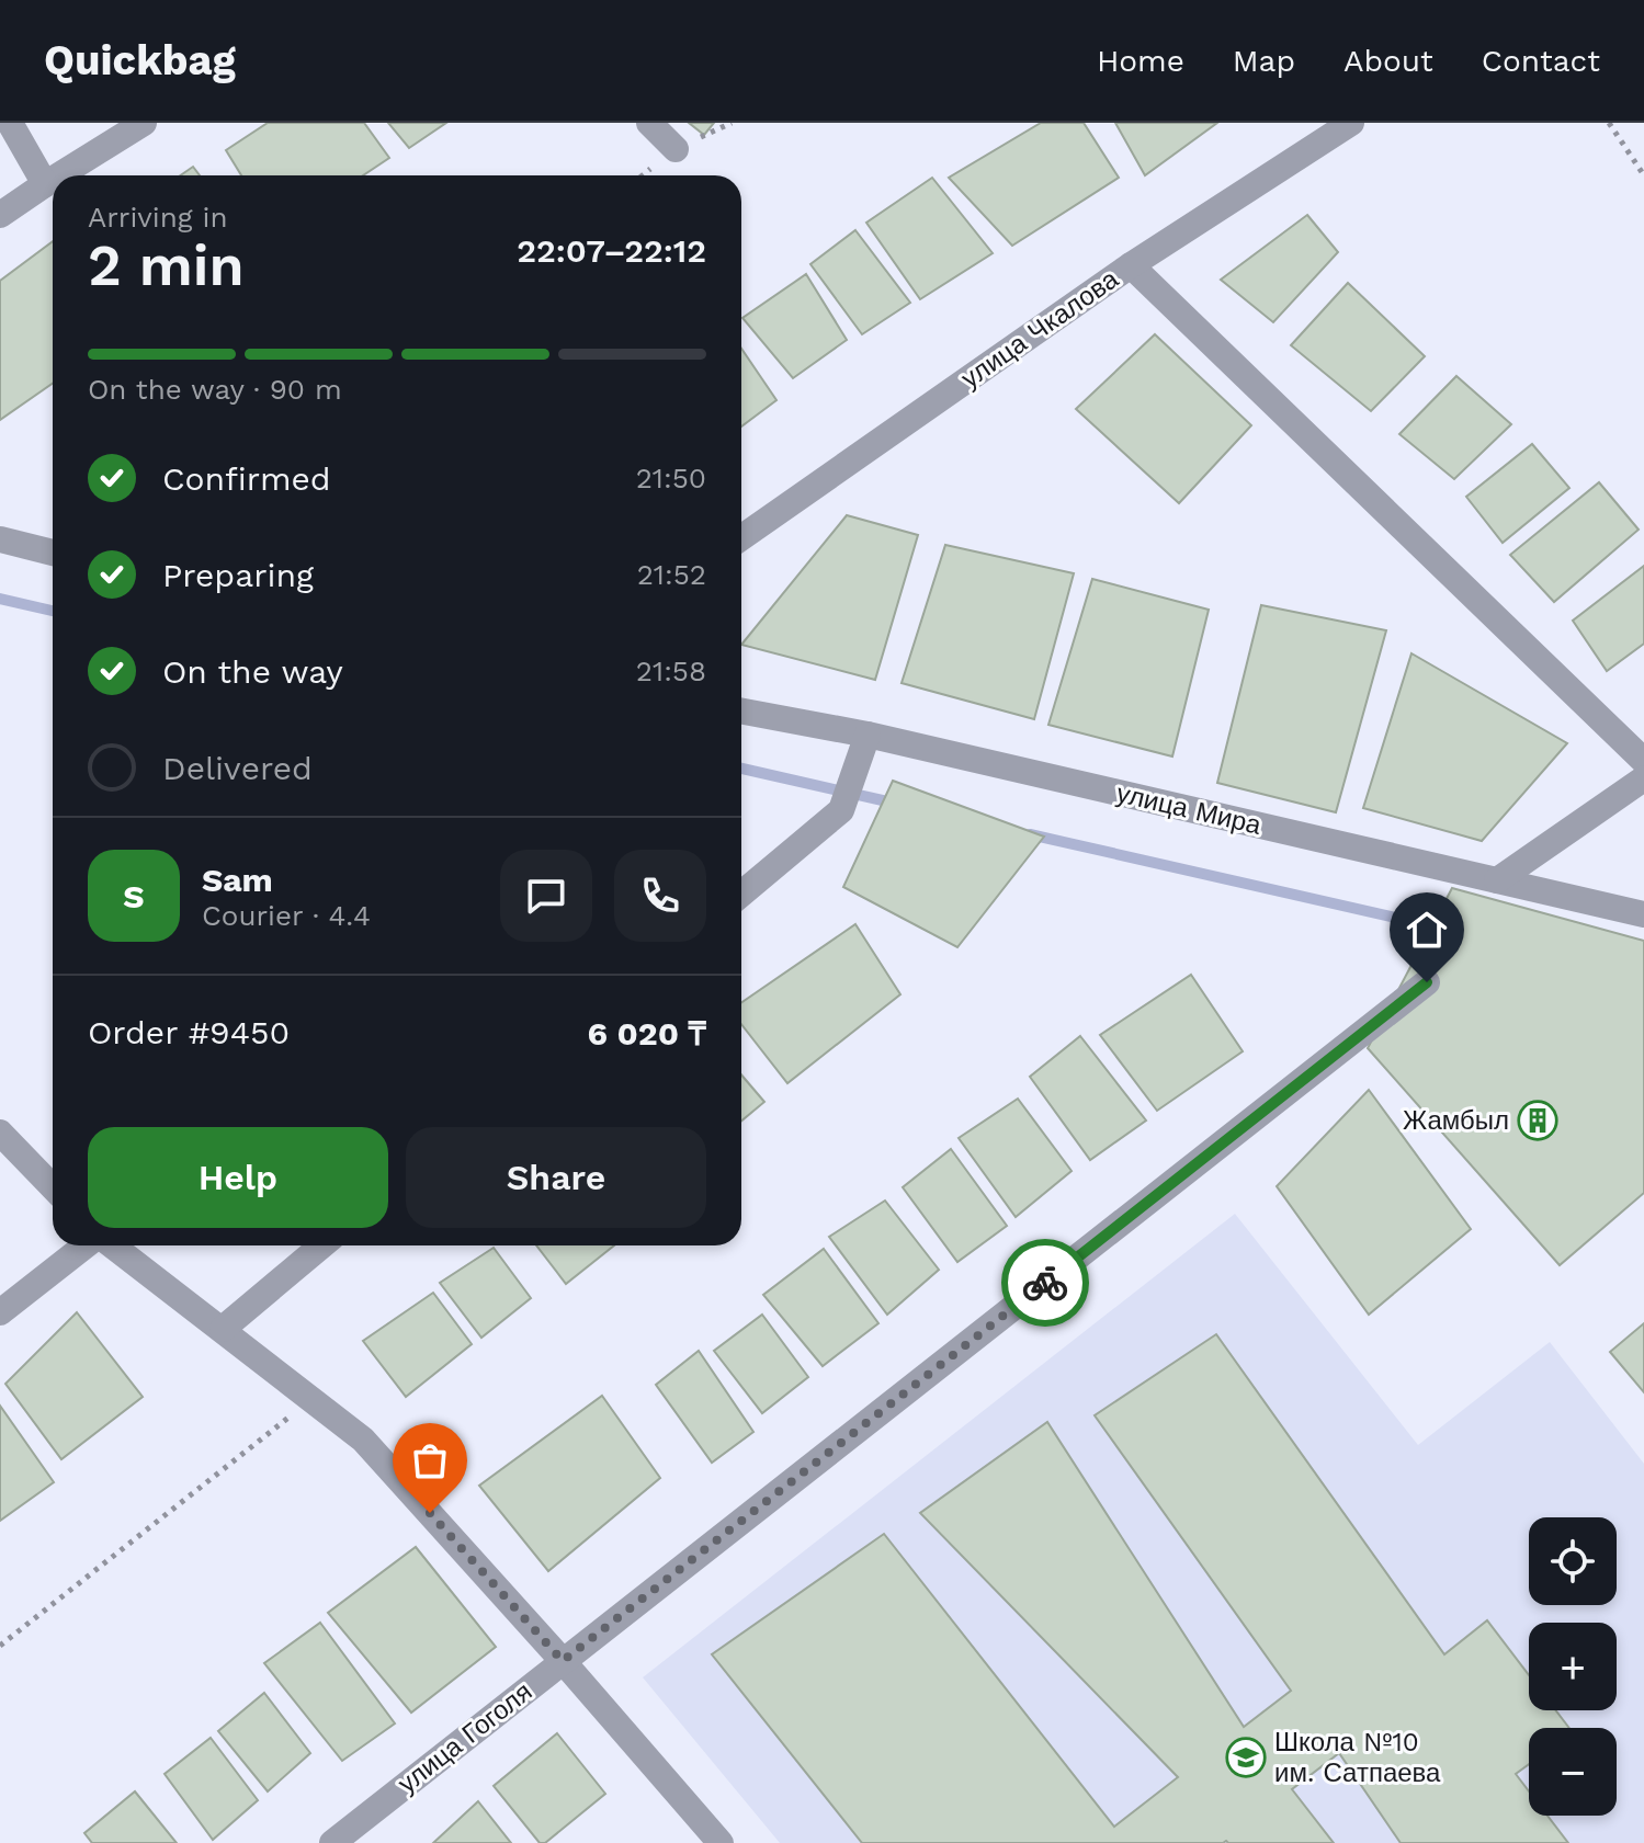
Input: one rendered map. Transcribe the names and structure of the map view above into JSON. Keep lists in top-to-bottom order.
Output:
{
  "streets": {
    "street": ["улица Чкалова", "улица Мира", "улица Гоголя"]
  },
  "places": {
    "building": ["Жамбыл"],
    "school or university": ["Школа №10 им. Сатпаева"]
  },
  "page": {
    "header": "Quickbag",
    "nav": [
      "Home",
      "Map",
      "About",
      "Contact"
    ],
    "heading": ["2 min", "Arriving in", "22:07–22:12"],
    "panel": [
      "Sam",
      "Courier · 4.4",
      "Order #9450",
      "6 020 ₸"
    ],
    "bar": "On the way · 90 m",
    "list": [
      ["Confirmed", "21:50"],
      ["Preparing", "21:52"],
      ["On the way", "21:58"],
      "Delivered"
    ],
    "round": "S",
    "buttons": ["Help", "Share"],
    "map_buttons": ["+", "−"]
  }
}
